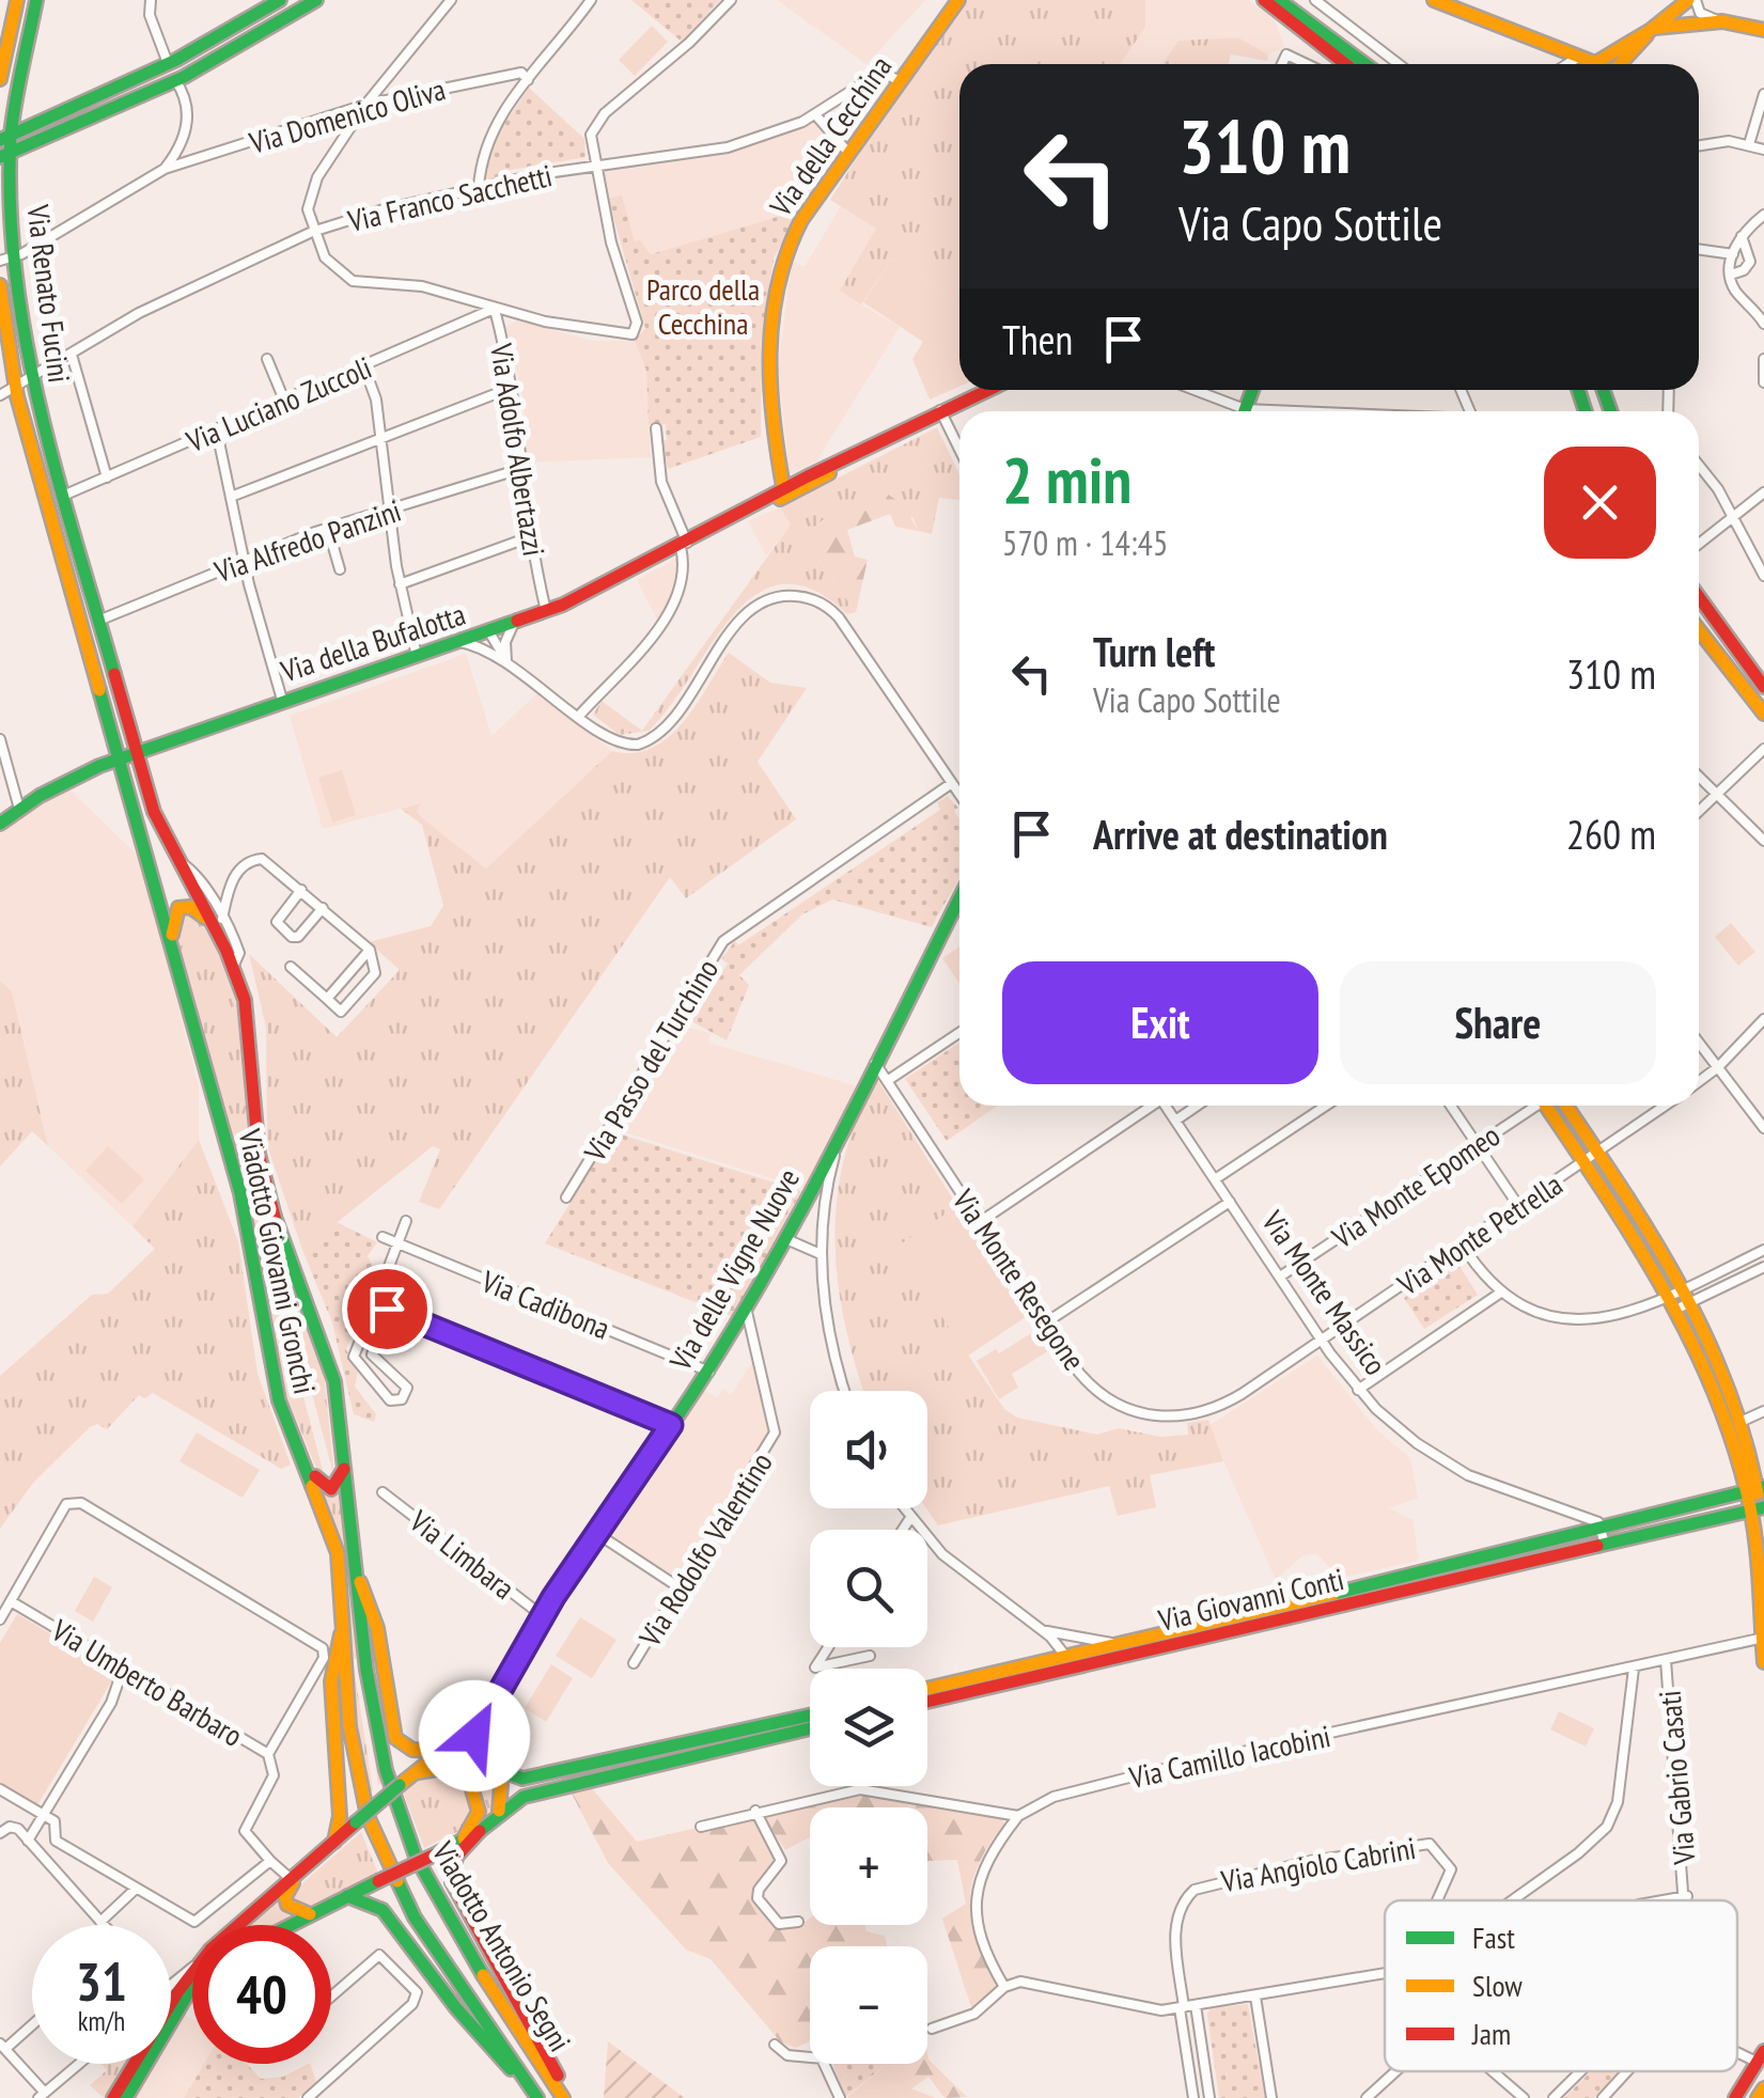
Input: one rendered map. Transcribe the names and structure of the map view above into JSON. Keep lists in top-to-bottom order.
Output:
{
  "streets": {
    "main road": [
      "Via della Cecchina",
      "Via Renato Fucini",
      "Via della Bufalotta",
      "Viadotto Giovanni Gronchi",
      "Via delle Vigne Nuove",
      "Via Giovanni Conti",
      "Viadotto Antonio Segni"
    ],
    "street": [
      "Via Domenico Oliva",
      "Via Franco Sacchetti",
      "Via Luciano Zuccoli",
      "Via Adolfo Albertazzi",
      "Via Alfredo Panzini",
      "Via Passo del Turchino",
      "Via Monte Epomeo",
      "Via Monte Petrella",
      "Via Monte Resegone",
      "Via Monte Massico",
      "Via Cadibona",
      "Via Rodolfo Valentino",
      "Via Limbara",
      "Via Umberto Barbaro",
      "Via Camillo Iacobini",
      "Via Gabrio Casati",
      "Via Angiolo Cabrini"
    ]
  },
  "crossings": [
    ["Via Domenico Oliva", "Via Renato Fucini"],
    ["Via della Cecchina", "Via Franco Sacchetti"],
    ["Via della Cecchina", "Via della Bufalotta"],
    ["Via Franco Sacchetti", "Via Renato Fucini"],
    ["Via Franco Sacchetti", "Via Adolfo Albertazzi"],
    ["Via Renato Fucini", "Via Luciano Zuccoli"],
    ["Via Renato Fucini", "Via Alfredo Panzini"],
    ["Via Renato Fucini", "Via della Bufalotta"],
    ["Via Renato Fucini", "Viadotto Giovanni Gronchi"],
    ["Via Luciano Zuccoli", "Via Adolfo Albertazzi"],
    ["Via Adolfo Albertazzi", "Via Alfredo Panzini"],
    ["Via Adolfo Albertazzi", "Via della Bufalotta"],
    ["Via della Bufalotta", "Viadotto Giovanni Gronchi"],
    ["Via Monte Epomeo", "Via Monte Massico"],
    ["Via Monte Petrella", "Via Monte Resegone"],
    ["Via Monte Petrella", "Via Monte Massico"],
    ["Viadotto Giovanni Gronchi", "Viadotto Antonio Segni"],
    ["Via delle Vigne Nuove", "Via Monte Resegone"],
    ["Via delle Vigne Nuove", "Via Cadibona"],
    ["Via delle Vigne Nuove", "Via Rodolfo Valentino"],
    ["Via delle Vigne Nuove", "Via Limbara"],
    ["Via Monte Resegone", "Via Monte Massico"],
    ["Via Monte Massico", "Via Giovanni Conti"],
    ["Via Camillo Iacobini", "Via Gabrio Casati"]
  ],
  "parks": ["Parco della Cecchina"],
  "legend": ["Fast", "Slow", "Jam"],
  "page": {
    "turn": ["310 m", "Via Capo Sottile"],
    "then": "Then",
    "heading": ["2 min", "570 m · 14:45"],
    "list": [
      {
        "name": "Turn left",
        "note": "Via Capo Sottile",
        "value": "310 m"
      },
      {
        "name": "Arrive at destination",
        "value": "260 m"
      }
    ],
    "buttons": ["Exit", "Share"],
    "map_buttons": ["+", "−"],
    "speed": "31 km/h",
    "limit": "40"
  }
}
